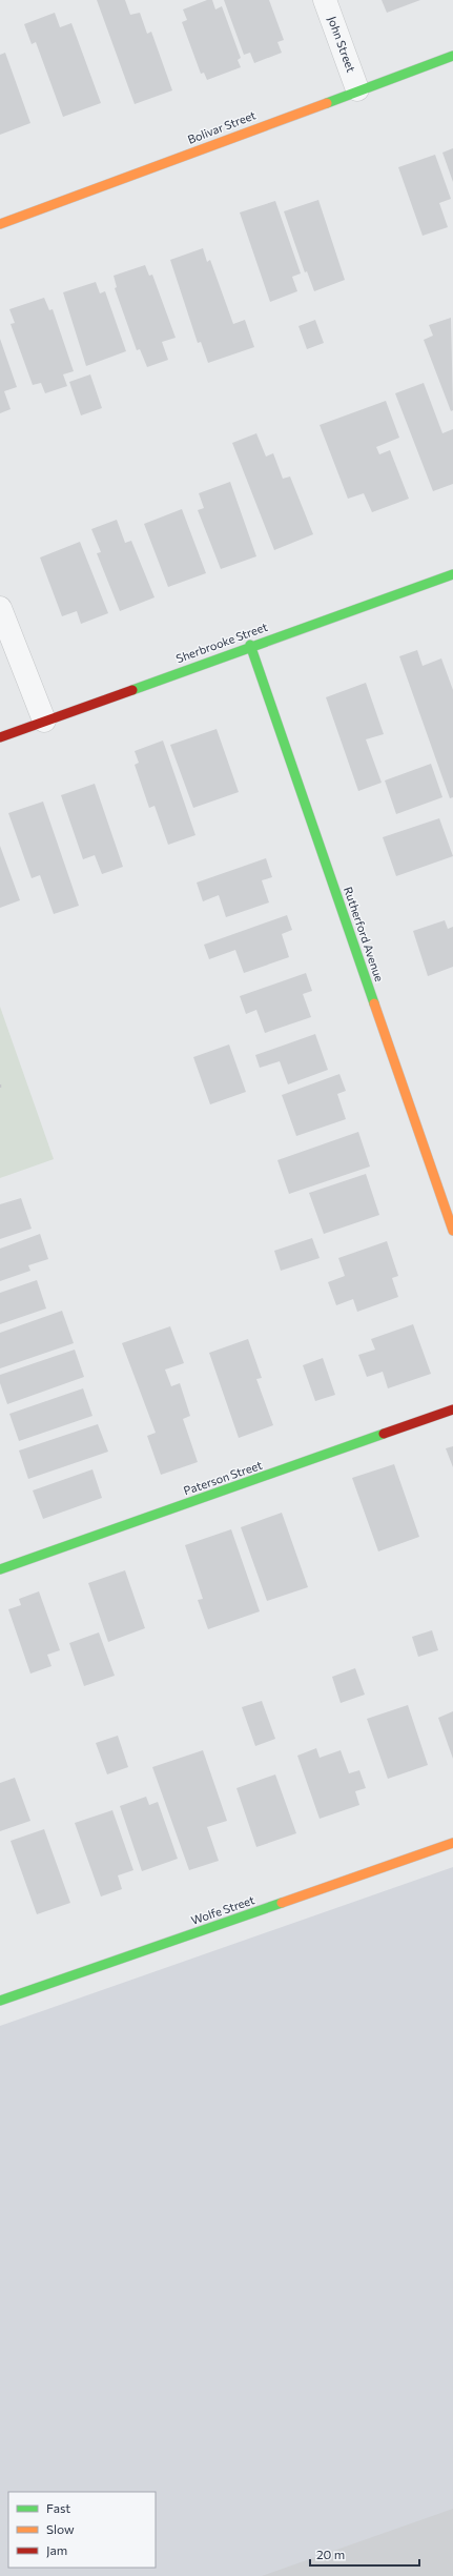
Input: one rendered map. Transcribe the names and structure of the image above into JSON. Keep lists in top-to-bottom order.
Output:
{
  "streets": {
    "street": [
      "John Street",
      "Bolivar Street",
      "Sherbrooke Street",
      "Rutherford Avenue",
      "Paterson Street",
      "Wolfe Street"
    ]
  },
  "crossings": [
    ["John Street", "Bolivar Street"],
    ["Sherbrooke Street", "Rutherford Avenue"]
  ],
  "legend": ["Fast", "Slow", "Jam"],
  "scale_bar": "20 m"
}
